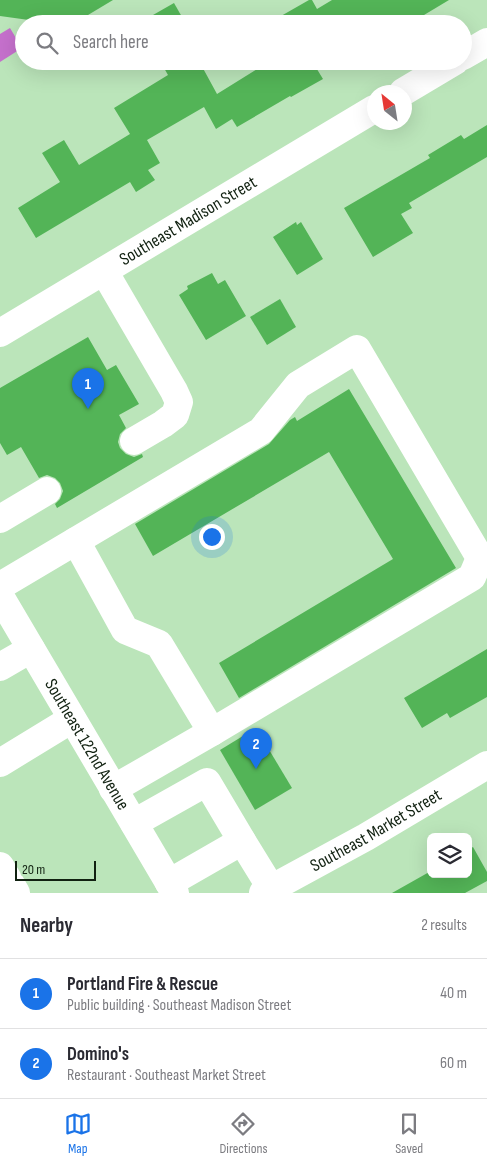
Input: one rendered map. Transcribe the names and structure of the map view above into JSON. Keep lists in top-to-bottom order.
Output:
{
  "streets": {
    "street": ["Southeast Madison Street", "Southeast 122nd Avenue", "Southeast Market Street"]
  },
  "scale_bar": "20 m",
  "north": "top left",
  "page": {
    "search": "Search here",
    "pins": ["1", "2"],
    "scale": "20 m",
    "heading": ["Nearby", "2 results"],
    "list": [
      {
        "mark": "1",
        "name": "Portland Fire & Rescue",
        "note": "Public building · Southeast Madison Street",
        "value": "40 m"
      },
      {
        "mark": "2",
        "name": "Domino's",
        "note": "Restaurant · Southeast Market Street",
        "value": "60 m"
      }
    ],
    "nav": ["Map", "Directions", "Saved"]
  }
}
